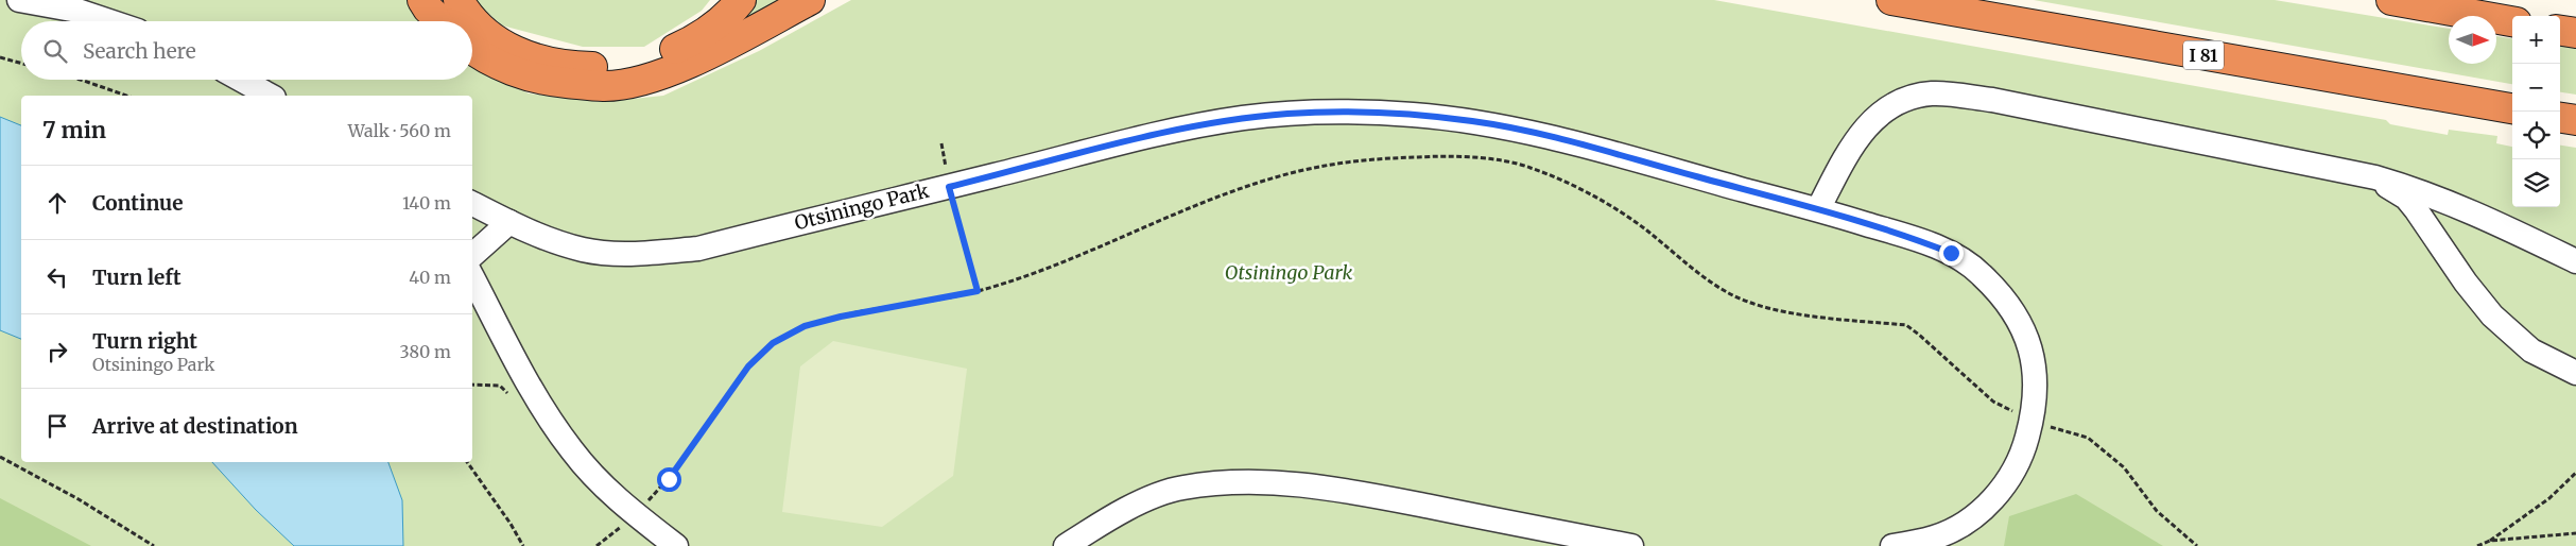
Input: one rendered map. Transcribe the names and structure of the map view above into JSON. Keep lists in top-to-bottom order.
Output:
{
  "streets": {
    "highway": ["I 81"],
    "lane": ["Otsiningo Park"]
  },
  "parks": ["Otsiningo Park"],
  "north": "right",
  "page": {
    "map_buttons": ["+", "−"],
    "search": "Search here",
    "heading": ["7 min", "Walk · 560 m"],
    "list": [
      ["Continue", "140 m"],
      ["Turn left", "40 m"],
      ["Turn right", "Otsiningo Park", "380 m"],
      "Arrive at destination"
    ]
  }
}
